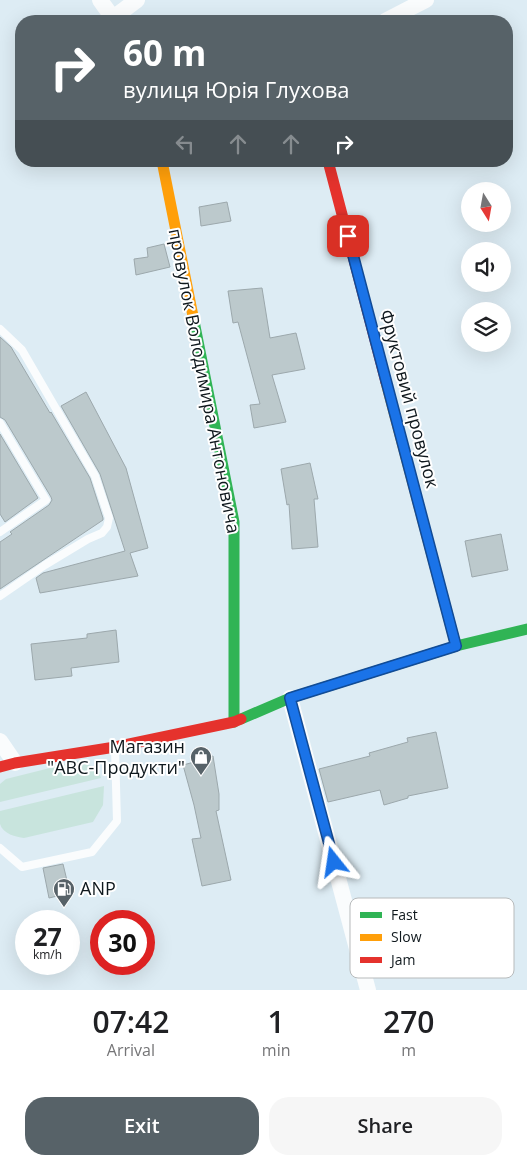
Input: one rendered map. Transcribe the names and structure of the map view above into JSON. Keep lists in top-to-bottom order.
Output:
{
  "streets": {
    "street": ["провулок Володимира Антоновича", "Фруктовий провулок"]
  },
  "places": {
    "shop": ["Магазин \"ABC-Продукти\""],
    "fuel station": ["ANP"]
  },
  "legend": ["Fast", "Slow", "Jam"],
  "north": "bottom",
  "page": {
    "turn": ["60 m", "вулиця Юрія Глухова"],
    "speed": "27 km/h",
    "limit": "30",
    "eta": [
      "07:42",
      "Arrival",
      "1",
      "min",
      "270",
      "m"
    ],
    "buttons": ["Exit", "Share"]
  }
}
